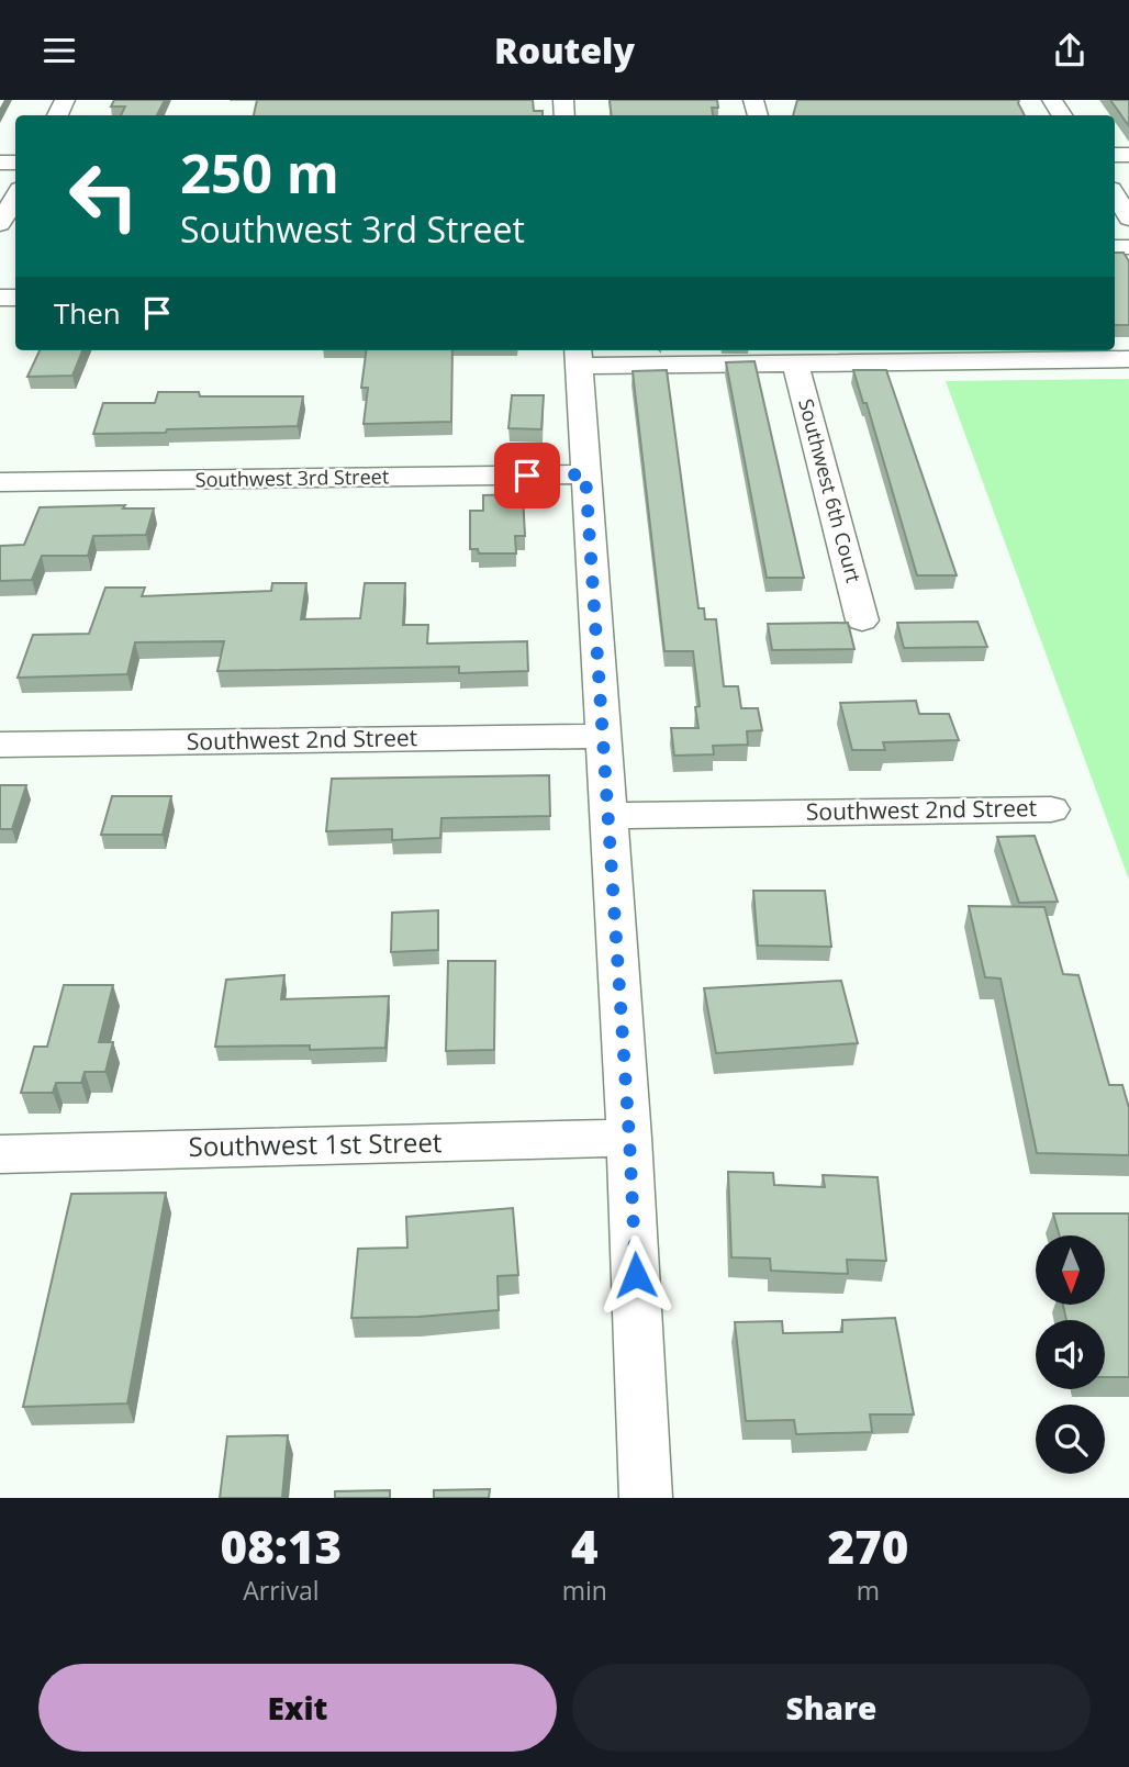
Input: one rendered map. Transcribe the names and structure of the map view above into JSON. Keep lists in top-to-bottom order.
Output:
{
  "streets": {
    "street": [
      "Southwest 3rd Street",
      "Southwest 6th Court",
      "Southwest 2nd Street",
      "Southwest 1st Street"
    ]
  },
  "north": "bottom",
  "page": {
    "header": "Routely",
    "turn": ["250 m", "Southwest 3rd Street"],
    "then": "Then",
    "eta": [
      "08:13",
      "Arrival",
      "4",
      "min",
      "270",
      "m"
    ],
    "buttons": ["Exit", "Share"]
  }
}
